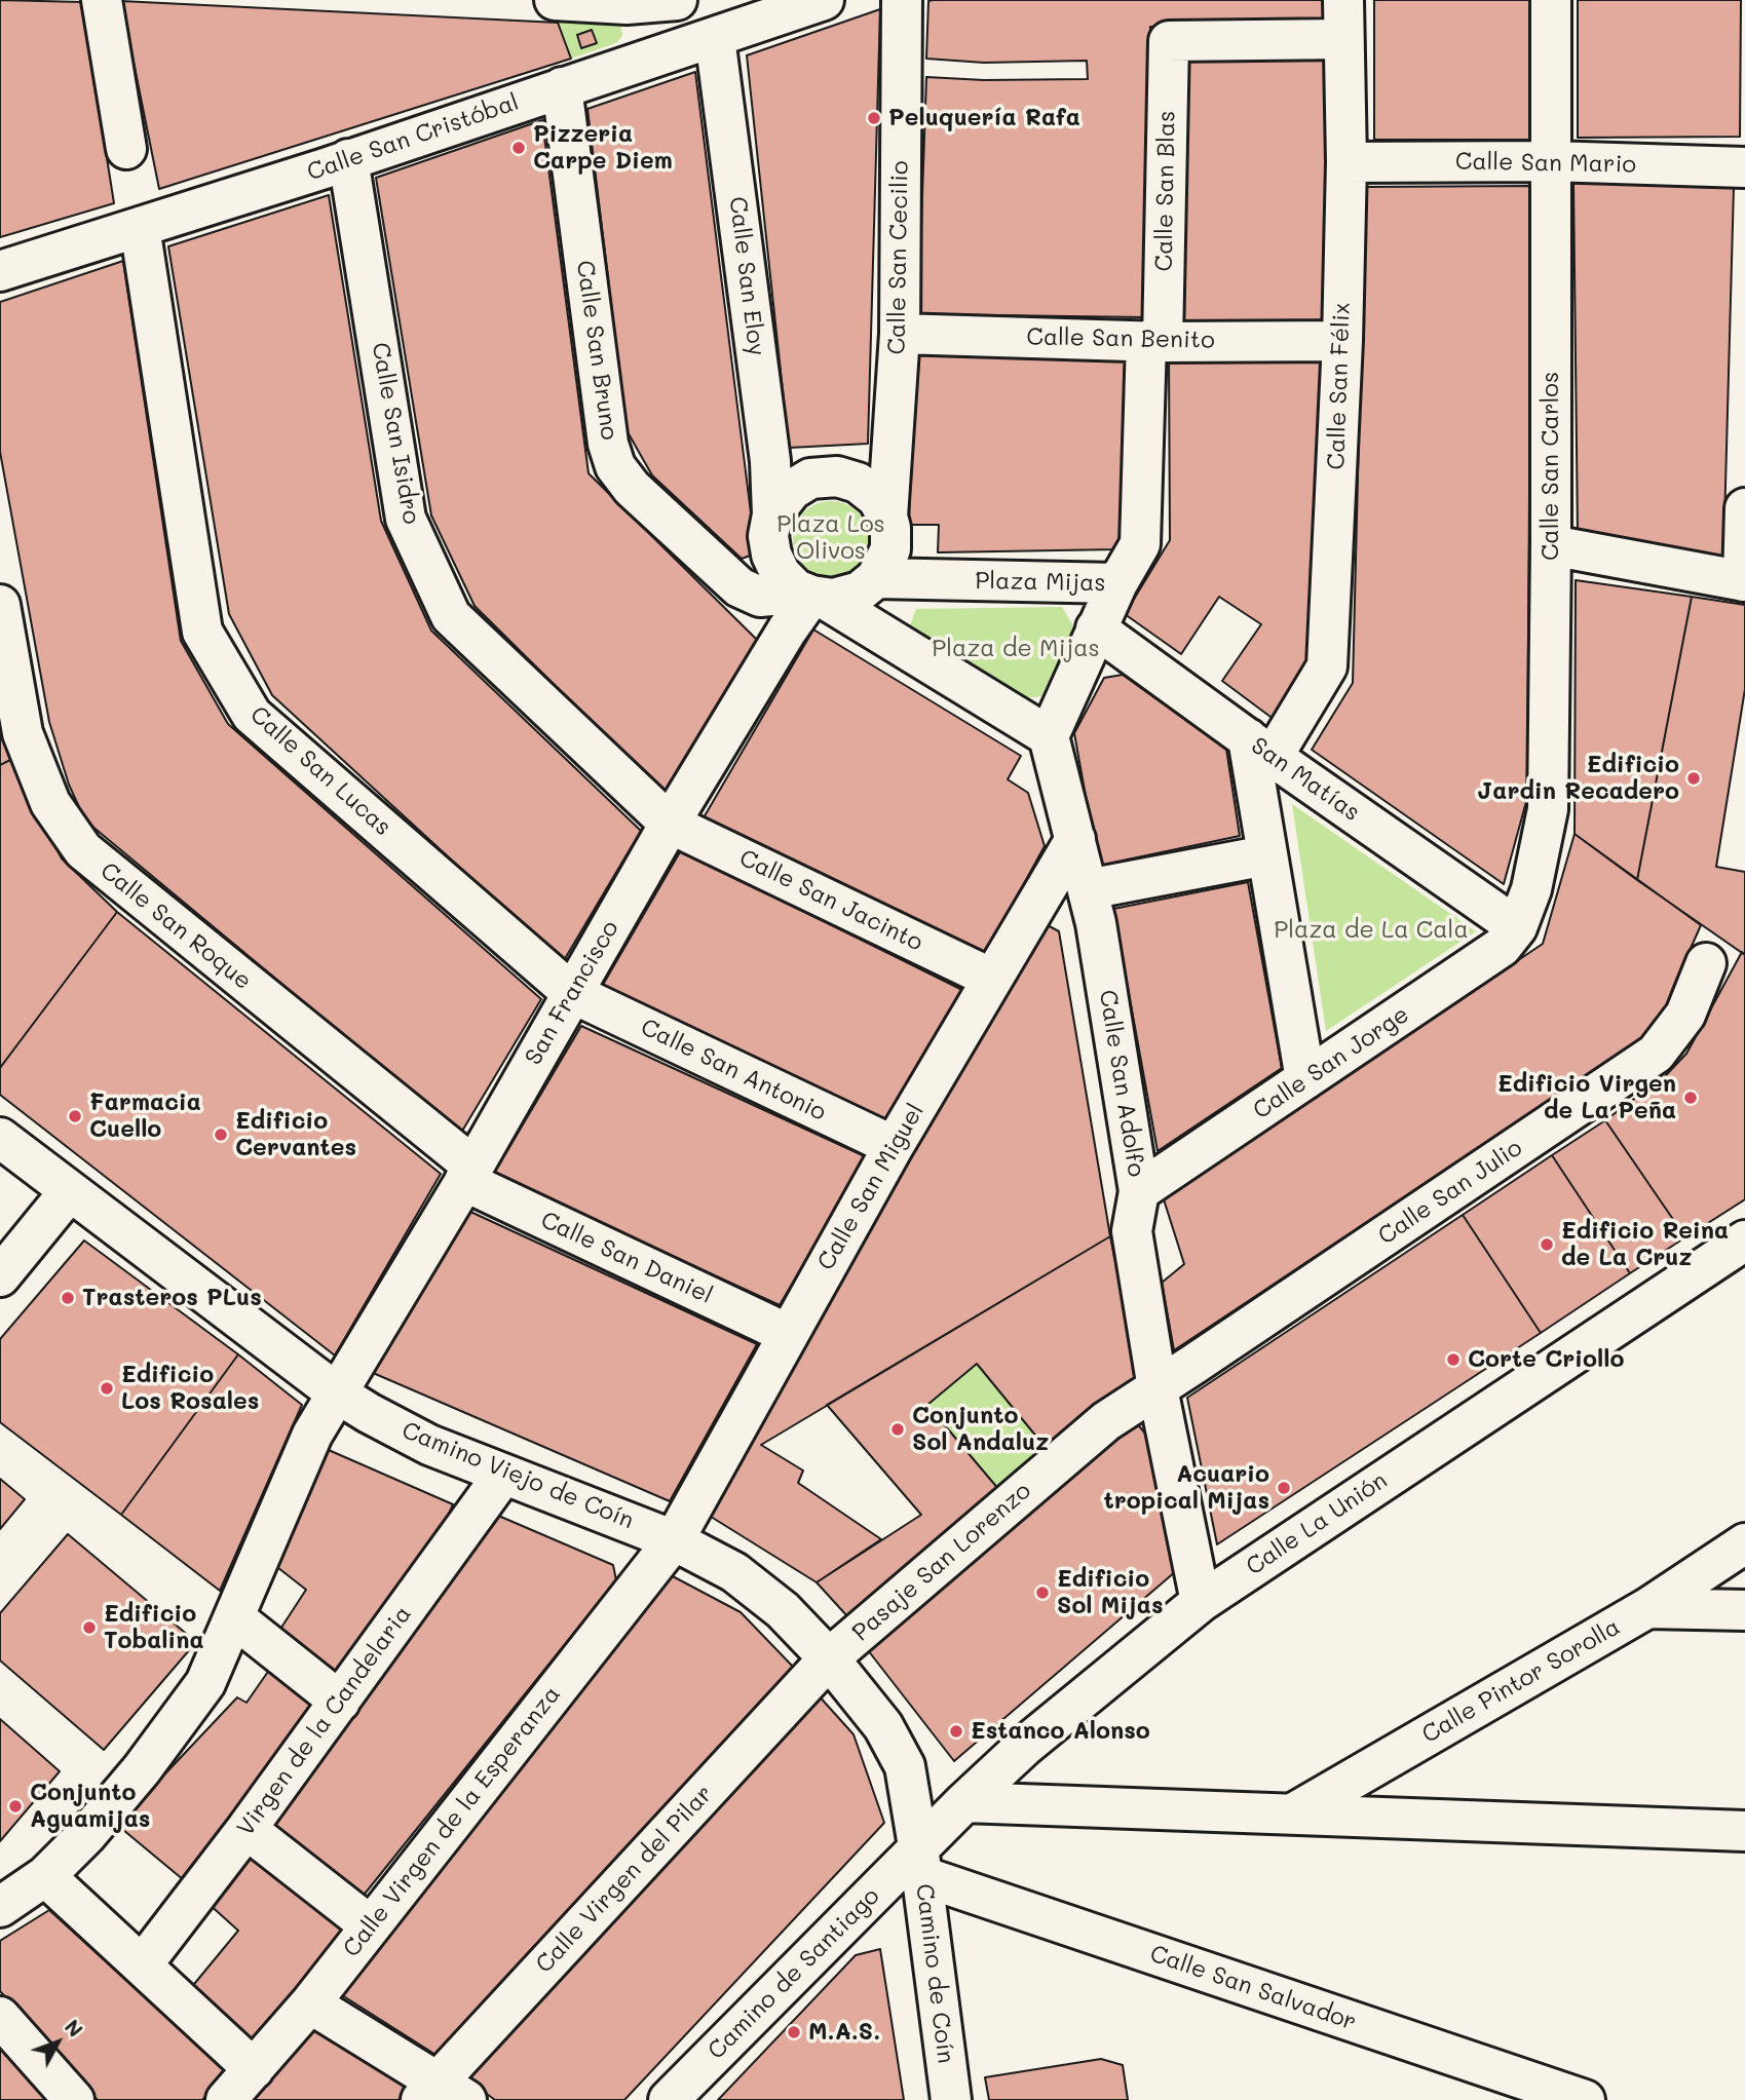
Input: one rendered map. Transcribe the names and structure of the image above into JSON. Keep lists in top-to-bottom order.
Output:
{
  "streets": {
    "street": [
      "Calle San Cristóbal",
      "Calle San Mario",
      "Calle San Blas",
      "Calle San Cecilio",
      "Calle San Eloy",
      "Calle San Benito",
      "Calle San Bruno",
      "Calle San Félix",
      "Calle San Isidro",
      "Calle San Carlos",
      "Plaza Mijas",
      "Calle San Lucas",
      "San Matías",
      "Calle San Jacinto",
      "Calle San Roque",
      "San Francisco",
      "Calle San Jorge",
      "Calle San Antonio",
      "Calle San Adolfo",
      "Calle San Miguel",
      "Calle San Julio",
      "Calle San Daniel",
      "Camino Viejo de Coín",
      "Calle La Unión",
      "Pasaje San Lorenzo",
      "Calle Pintor Sorolla",
      "Virgen de la Candelaria",
      "Calle Virgen de la Esperanza",
      "Calle Virgen del Pilar",
      "Camino de Santiago",
      "Camino de Coín",
      "Calle San Salvador"
    ]
  },
  "crossings": [
    ["Calle San Cristóbal", "Calle San Eloy"],
    ["Calle San Cristóbal", "Calle San Bruno"],
    ["Calle San Cristóbal", "Calle San Isidro"],
    ["Calle San Cristóbal", "Calle San Lucas"],
    ["Calle San Mario", "Calle San Félix"],
    ["Calle San Mario", "Calle San Carlos"],
    ["Calle San Blas", "Calle San Benito"],
    ["Calle San Blas", "Calle San Félix"],
    ["Calle San Blas", "Plaza Mijas"],
    ["Calle San Cecilio", "Calle San Eloy"],
    ["Calle San Cecilio", "Calle San Benito"],
    ["Calle San Cecilio", "Calle San Bruno"],
    ["Calle San Cecilio", "Plaza Mijas"],
    ["Calle San Cecilio", "San Francisco"],
    ["Calle San Eloy", "Calle San Bruno"],
    ["Calle San Eloy", "Plaza Mijas"],
    ["Calle San Eloy", "San Francisco"],
    ["Calle San Benito", "Calle San Félix"],
    ["Calle San Bruno", "Plaza Mijas"],
    ["Calle San Bruno", "San Francisco"],
    ["Calle San Félix", "San Matías"],
    ["Calle San Isidro", "Calle San Jacinto"],
    ["Calle San Isidro", "San Francisco"],
    ["Calle San Carlos", "San Matías"],
    ["Calle San Carlos", "Calle San Jorge"],
    ["Plaza Mijas", "San Matías"],
    ["Plaza Mijas", "San Francisco"],
    ["Plaza Mijas", "Calle San Adolfo"],
    ["Calle San Lucas", "San Francisco"],
    ["Calle San Lucas", "Calle San Antonio"],
    ["San Matías", "Calle San Jorge"],
    ["Calle San Jacinto", "San Francisco"],
    ["Calle San Jacinto", "Calle San Miguel"],
    ["Calle San Roque", "San Francisco"],
    ["Calle San Roque", "Calle San Daniel"],
    ["San Francisco", "Calle San Antonio"],
    ["San Francisco", "Calle San Daniel"],
    ["San Francisco", "Camino Viejo de Coín"],
    ["Calle San Jorge", "Calle San Adolfo"],
    ["Calle San Antonio", "Calle San Miguel"],
    ["Calle San Adolfo", "Calle San Miguel"],
    ["Calle San Adolfo", "Calle San Julio"],
    ["Calle San Adolfo", "Calle La Unión"],
    ["Calle San Adolfo", "Pasaje San Lorenzo"],
    ["Calle San Miguel", "Calle San Daniel"],
    ["Calle San Miguel", "Camino Viejo de Coín"],
    ["Calle San Miguel", "Calle Virgen de la Esperanza"],
    ["Calle San Julio", "Pasaje San Lorenzo"],
    ["Camino Viejo de Coín", "Calle La Unión"],
    ["Camino Viejo de Coín", "Pasaje San Lorenzo"],
    ["Camino Viejo de Coín", "Virgen de la Candelaria"],
    ["Camino Viejo de Coín", "Calle Virgen de la Esperanza"],
    ["Camino Viejo de Coín", "Calle Virgen del Pilar"],
    ["Camino Viejo de Coín", "Camino de Santiago"],
    ["Camino Viejo de Coín", "Camino de Coín"],
    ["Camino Viejo de Coín", "Calle San Salvador"],
    ["Calle La Unión", "Camino de Santiago"],
    ["Calle La Unión", "Camino de Coín"],
    ["Calle La Unión", "Calle San Salvador"],
    ["Pasaje San Lorenzo", "Calle Virgen del Pilar"],
    ["Camino de Santiago", "Camino de Coín"],
    ["Camino de Santiago", "Calle San Salvador"],
    ["Camino de Coín", "Calle San Salvador"]
  ],
  "parks": ["Plaza Los Olivos", "Plaza de Mijas", "Plaza de La Cala"],
  "places": [
    "Peluquería Rafa",
    "Pizzeria Carpe Diem",
    "Edificio Jardin Recadero",
    "Edificio Virgen de La Peña",
    "Farmacia Cuello",
    "Edificio Cervantes",
    "Edificio Reina de La Cruz",
    "Trasteros PLus",
    "Corte Criollo",
    "Edificio Los Rosales",
    "Conjunto Sol Andaluz",
    "Acuario tropical Mijas",
    "Edificio Sol Mijas",
    "Edificio Tobalina",
    "Estanco Alonso",
    "Conjunto Aguamijas",
    "M.A.S."
  ],
  "north": "top right"
}
